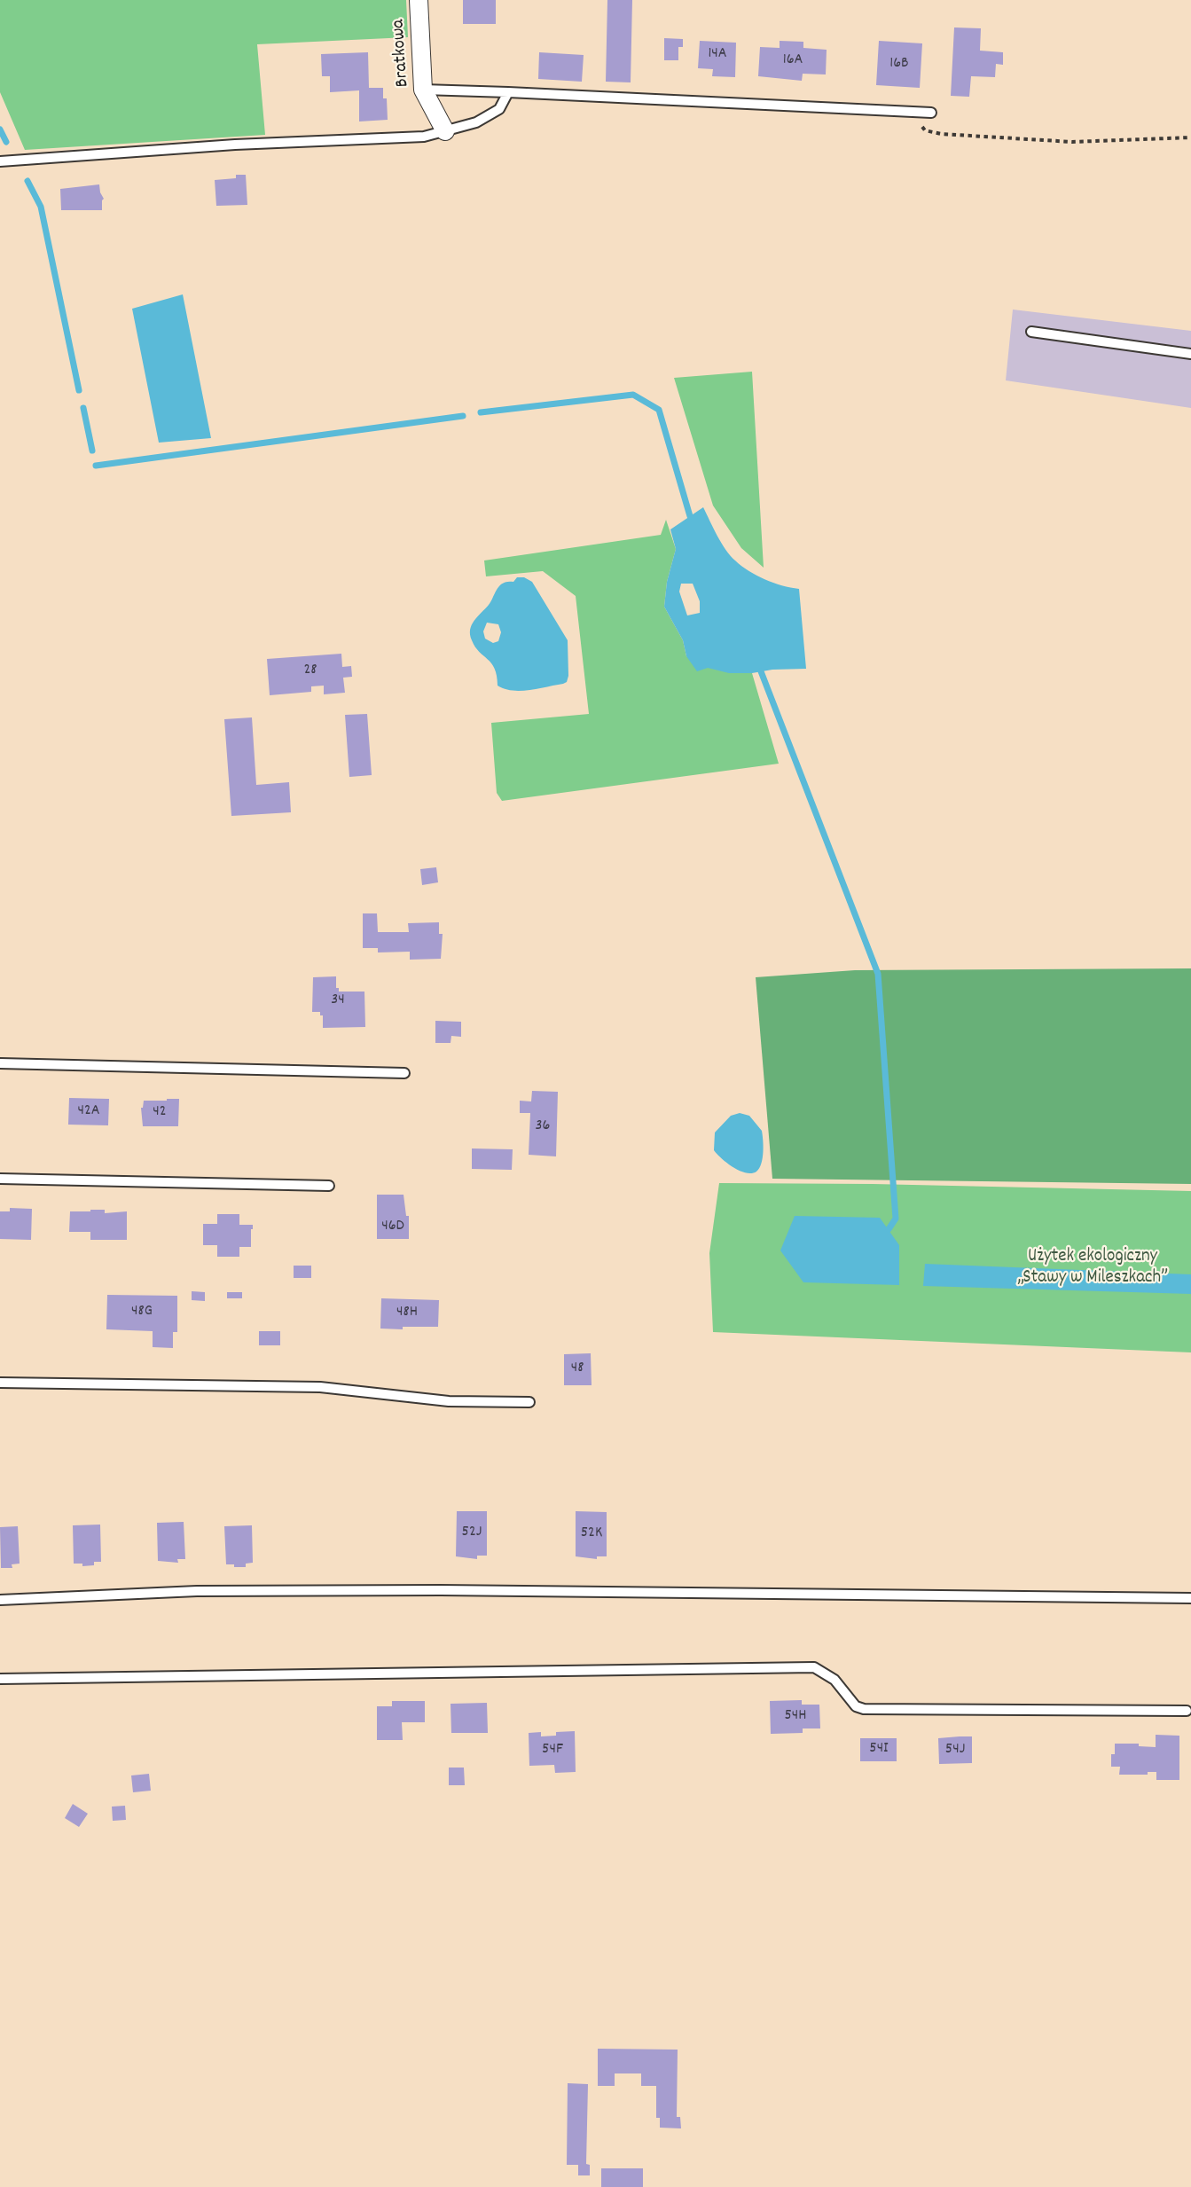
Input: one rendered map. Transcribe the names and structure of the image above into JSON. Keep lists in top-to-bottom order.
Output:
{
  "streets": {
    "street": ["Bratkowa"]
  },
  "parks": ["Użytek ekologiczny „Stawy w Mileszkach”"],
  "house_numbers": [
    "14A",
    "16A",
    "16B",
    "28",
    "34",
    "42A",
    "42",
    "36",
    "46D",
    "48G",
    "48H",
    "48",
    "52J",
    "52K",
    "54H",
    "54I",
    "54F",
    "54J"
  ]
}
